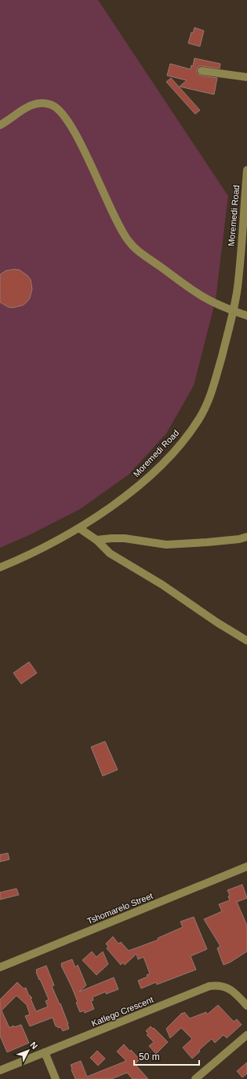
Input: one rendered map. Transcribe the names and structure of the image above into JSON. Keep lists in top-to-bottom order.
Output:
{
  "streets": {
    "street": ["Moremedi Road", "Tshomarelo Street", "Katlego Crescent"]
  },
  "scale_bar": "50 m",
  "north": "top right"
}
